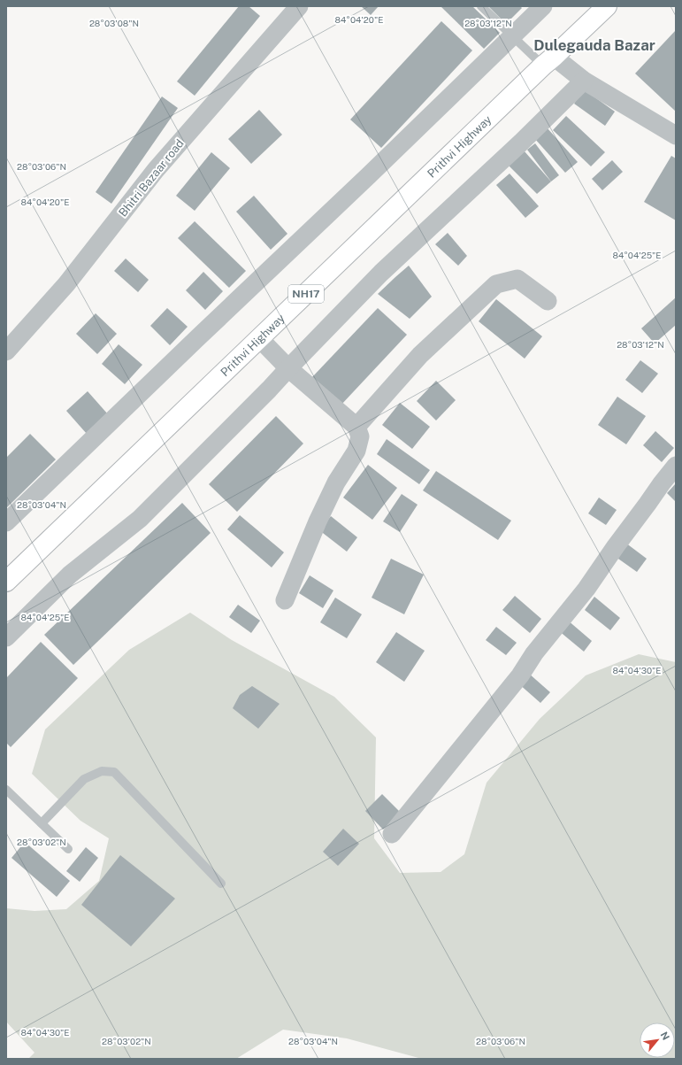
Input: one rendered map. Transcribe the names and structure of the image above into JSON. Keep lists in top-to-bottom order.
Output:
{
  "streets": {
    "highway": ["Prithvi Highway", "NH17"],
    "street": ["Bhitri Bazaar road"]
  },
  "districts": ["Dulegauda Bazar"],
  "north": "top right",
  "coordinates": [
    "84°04'20\"E",
    "28°03'08\"N",
    "28°03'12\"N",
    "28°03'06\"N",
    "84°04'25\"E",
    "28°03'04\"N",
    "84°04'30\"E",
    "28°03'02\"N"
  ]
}
